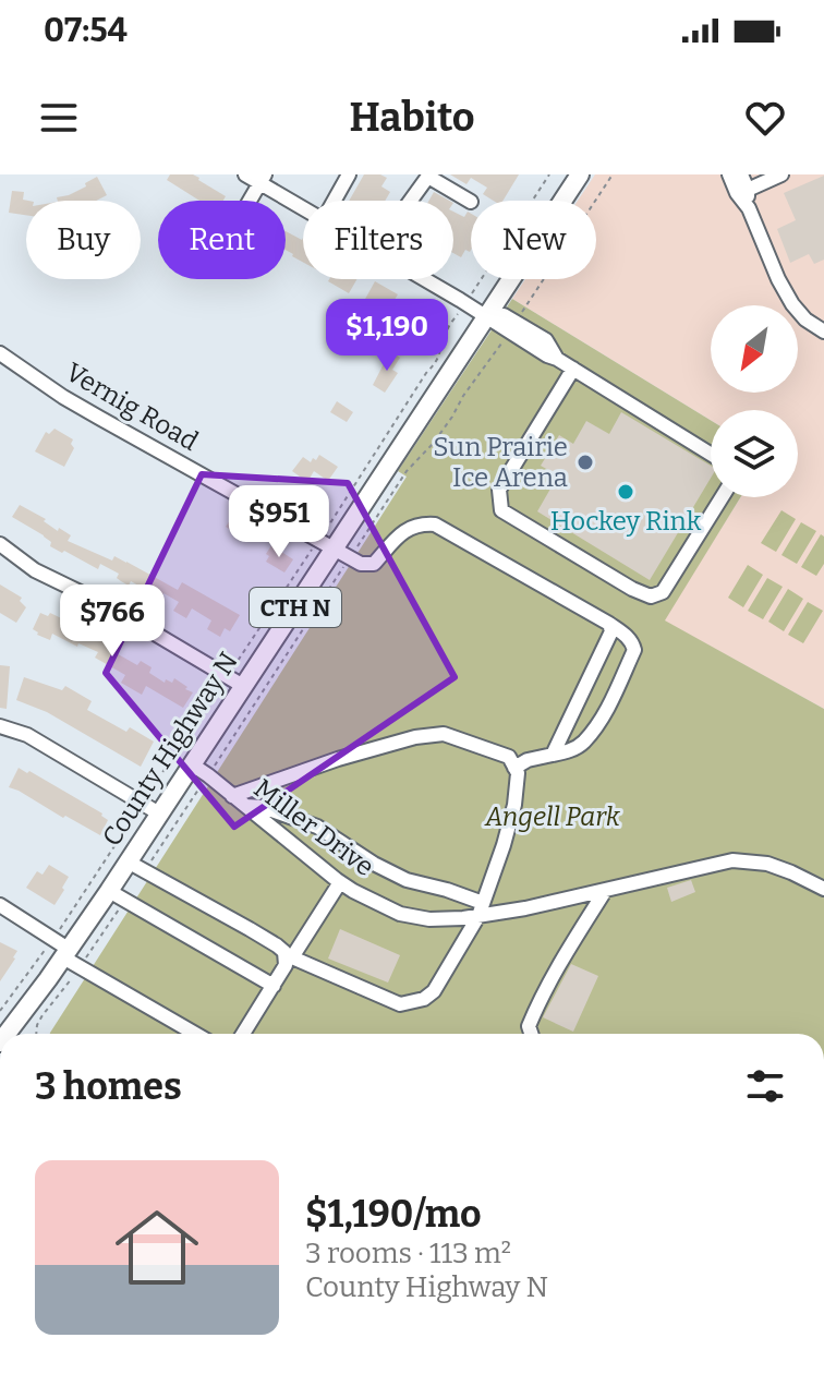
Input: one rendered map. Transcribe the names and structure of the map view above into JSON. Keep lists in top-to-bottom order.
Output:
{
  "streets": {
    "main road": ["CTH N", "County Highway N"],
    "street": ["Vernig Road", "Miller Drive"]
  },
  "crossings": [
    ["Vernig Road", "County Highway N"],
    ["County Highway N", "Miller Drive"]
  ],
  "parks": ["Angell Park"],
  "places": ["Sun Prairie Ice Arena", "Hockey Rink"],
  "north": "bottom left",
  "page": {
    "status": "07:54",
    "header": "Habito",
    "chip": [
      "Buy",
      "Rent",
      "Filters",
      "New"
    ],
    "price": ["$1,190", "$951", "$766"],
    "heading": "3 homes",
    "list": [
      {
        "name": "$1,190/mo",
        "note": "3 rooms · 113 m² · County Highway N"
      }
    ]
  }
}
